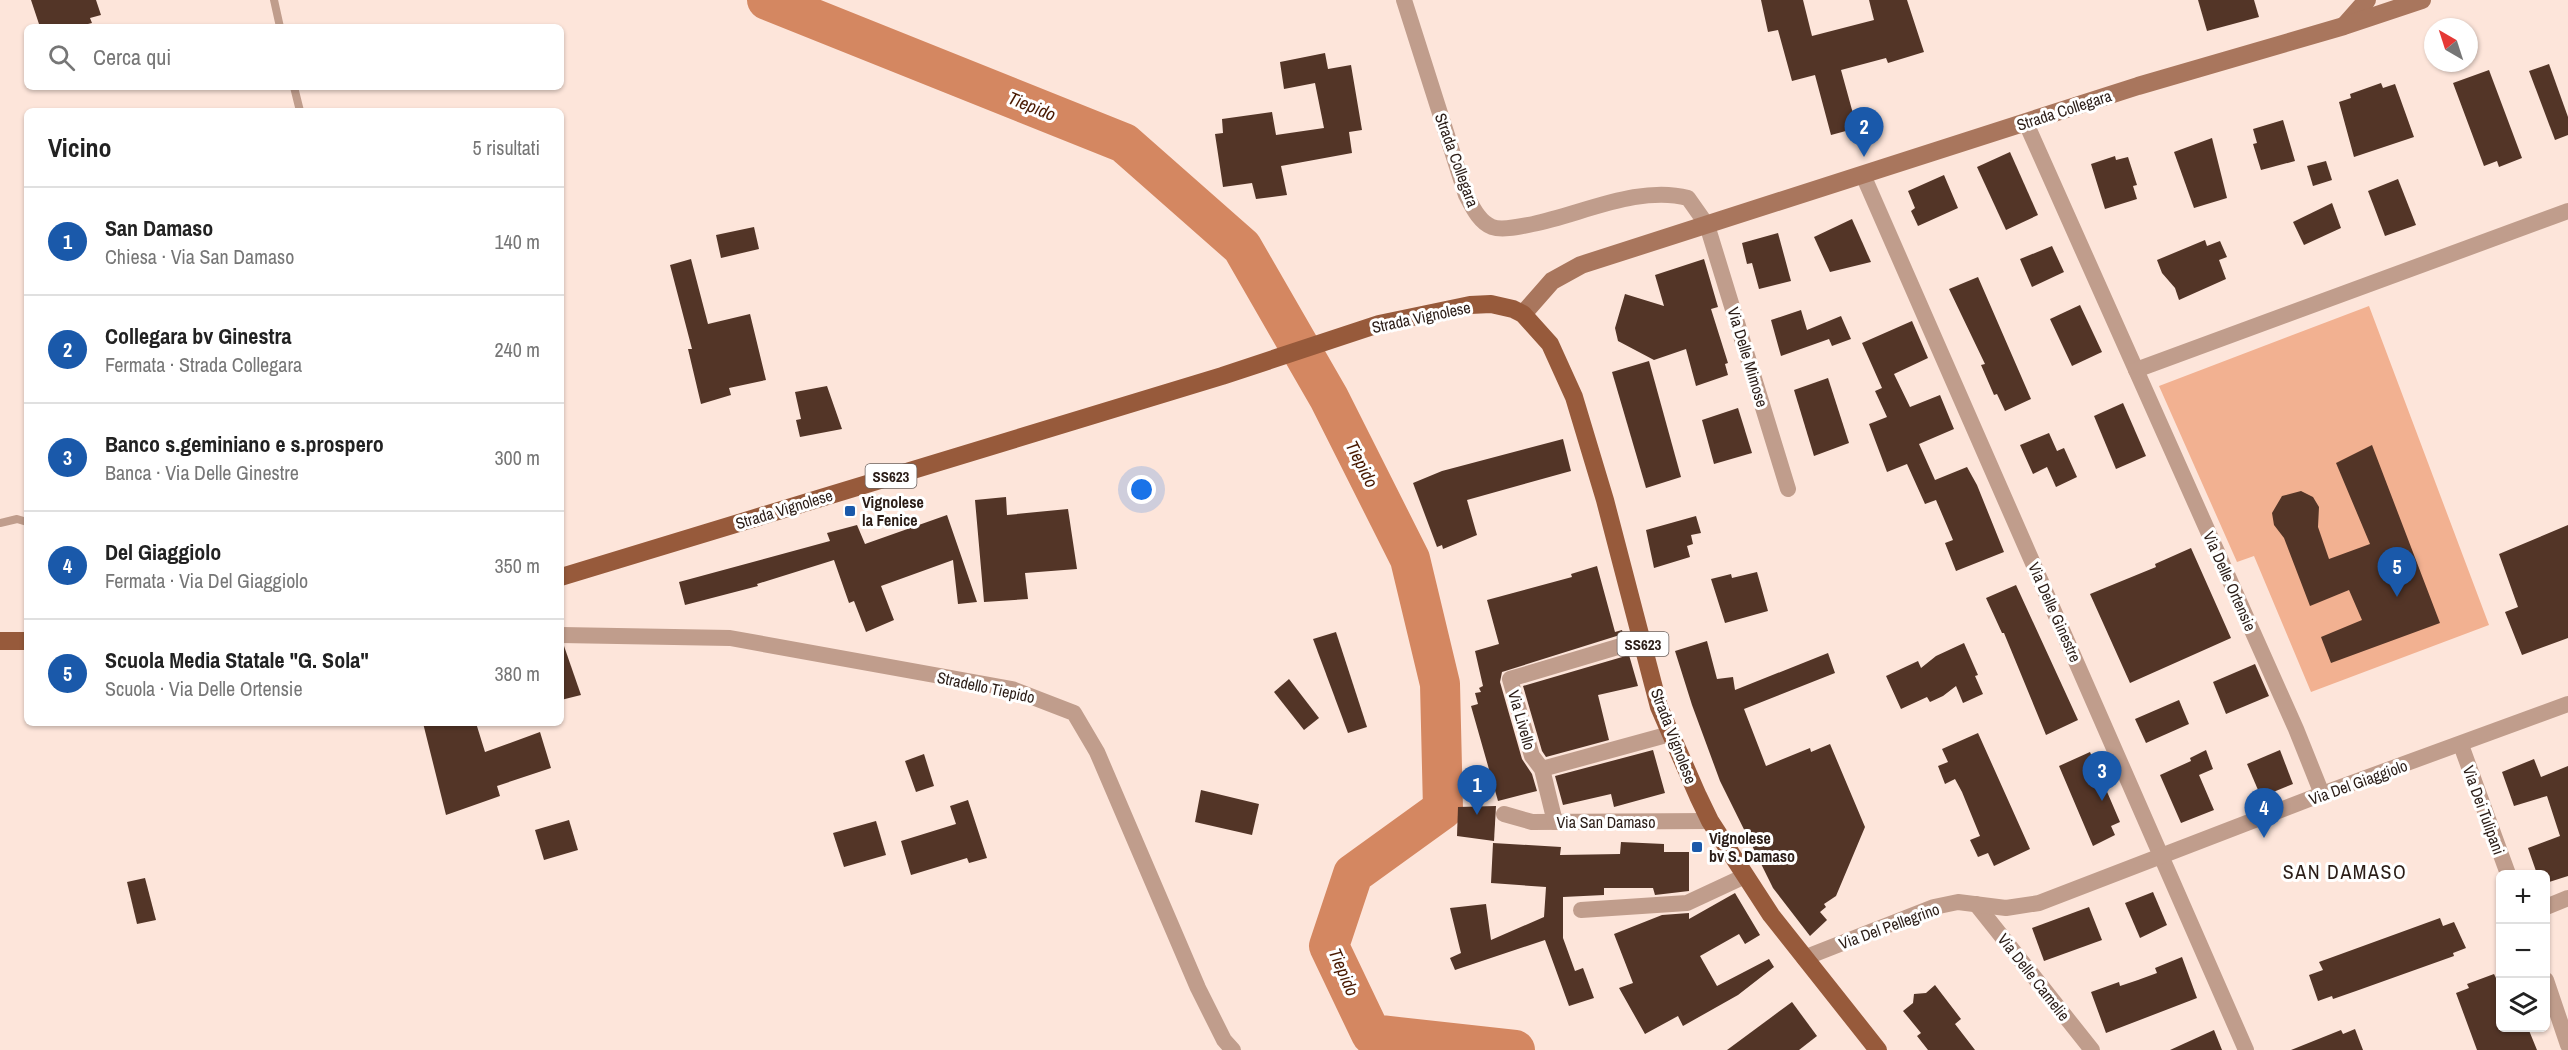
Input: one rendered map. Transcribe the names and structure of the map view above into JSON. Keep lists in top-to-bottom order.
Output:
{
  "streets": {
    "main road": ["Strada Vignolese", "SS623"],
    "street": [
      "Strada Collegara",
      "Via Delle Mimose",
      "Via Delle Ortensie",
      "Via Delle Ginestre",
      "Stradello Tiepido",
      "Via Livello",
      "Via Del Giaggiolo",
      "Via Dei Tulipani",
      "Via San Damaso",
      "Via Del Pellegrino",
      "Via Delle Camelie"
    ]
  },
  "crossings": [
    ["Strada Collegara", "Strada Vignolese"],
    ["Strada Collegara", "Via Delle Mimose"],
    ["Strada Collegara", "Via Delle Ortensie"],
    ["Strada Collegara", "Via Delle Ginestre"],
    ["Strada Vignolese", "Via Livello"],
    ["Strada Vignolese", "Via San Damaso"],
    ["Strada Vignolese", "Via Del Pellegrino"],
    ["Via Delle Ortensie", "Via Del Giaggiolo"],
    ["Via Delle Ginestre", "Via Del Giaggiolo"],
    ["Via Livello", "Via San Damaso"],
    ["Via Del Giaggiolo", "Via Dei Tulipani"],
    ["Via Del Giaggiolo", "Via Del Pellegrino"],
    ["Via Del Giaggiolo", "Via Delle Camelie"],
    ["Via Del Pellegrino", "Via Delle Camelie"]
  ],
  "districts": ["SAN DAMASO"],
  "water": ["Tiepido"],
  "places": {
    "transit": ["Vignolese la Fenice", "Vignolese bv S. Damaso"]
  },
  "north": "top left",
  "page": {
    "search": "Cerca qui",
    "pins": [
      "2",
      "5",
      "3",
      "1",
      "4"
    ],
    "heading": ["Vicino", "5 risultati"],
    "list": [
      {
        "mark": "1",
        "name": "San Damaso",
        "note": "Chiesa · Via San Damaso",
        "value": "140 m"
      },
      {
        "mark": "2",
        "name": "Collegara bv Ginestra",
        "note": "Fermata · Strada Collegara",
        "value": "240 m"
      },
      {
        "mark": "3",
        "name": "Banco s.geminiano e s.prospero",
        "note": "Banca · Via Delle Ginestre",
        "value": "300 m"
      },
      {
        "mark": "4",
        "name": "Del Giaggiolo",
        "note": "Fermata · Via Del Giaggiolo",
        "value": "350 m"
      },
      {
        "mark": "5",
        "name": "Scuola Media Statale \"G. Sola\"",
        "note": "Scuola · Via Delle Ortensie",
        "value": "380 m"
      }
    ],
    "map_buttons": ["+", "−"]
  }
}
